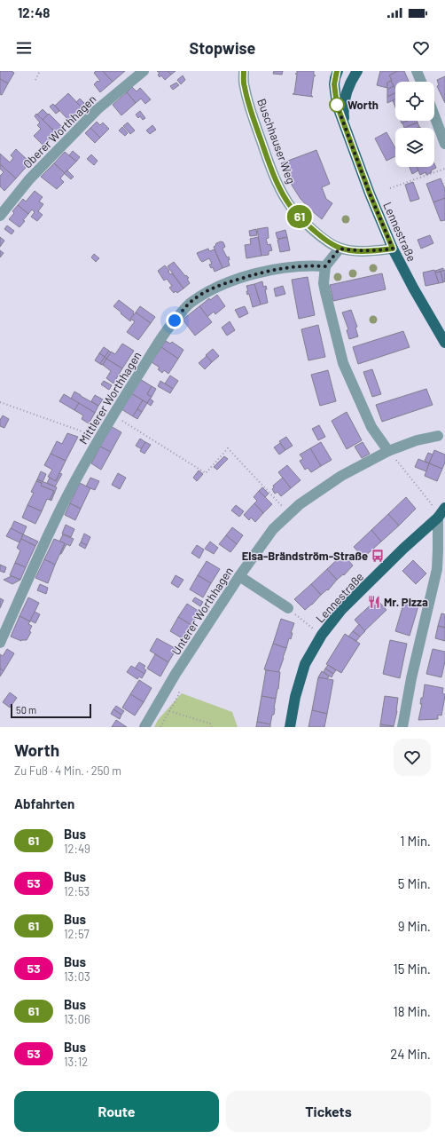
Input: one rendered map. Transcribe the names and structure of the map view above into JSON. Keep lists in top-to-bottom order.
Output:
{
  "streets": {
    "main road": ["Lennestraße"],
    "street": [
      "Oberer Worthhagen",
      "Buschhauser Weg",
      "Mittlerer Worthhagen",
      "Unterer Worthhagen"
    ]
  },
  "crossings": [
    ["Buschhauser Weg", "Lennestraße"]
  ],
  "places": {
    "other": ["Worth"],
    "bus stop": ["Elsa-Brändström-Straße"],
    "restaurant": ["Mr. Pizza"]
  },
  "lines": ["bus line 61"],
  "scale_bar": "50 m",
  "page": {
    "status": "12:48",
    "header": "Stopwise",
    "on_map": "61",
    "scale": "50 m",
    "heading": [
      ["Worth", "Zu Fuß · 4 Min. · 250 m"],
      "Abfahrten"
    ],
    "list": [
      {
        "mark": "61",
        "name": "Bus",
        "note": "12:49",
        "value": "1 Min."
      },
      {
        "mark": "53",
        "name": "Bus",
        "note": "12:53",
        "value": "5 Min."
      },
      {
        "mark": "61",
        "name": "Bus",
        "note": "12:57",
        "value": "9 Min."
      },
      {
        "mark": "53",
        "name": "Bus",
        "note": "13:03",
        "value": "15 Min."
      },
      {
        "mark": "61",
        "name": "Bus",
        "note": "13:06",
        "value": "18 Min."
      },
      {
        "mark": "53",
        "name": "Bus",
        "note": "13:12",
        "value": "24 Min."
      }
    ],
    "buttons": ["Route", "Tickets"]
  }
}
